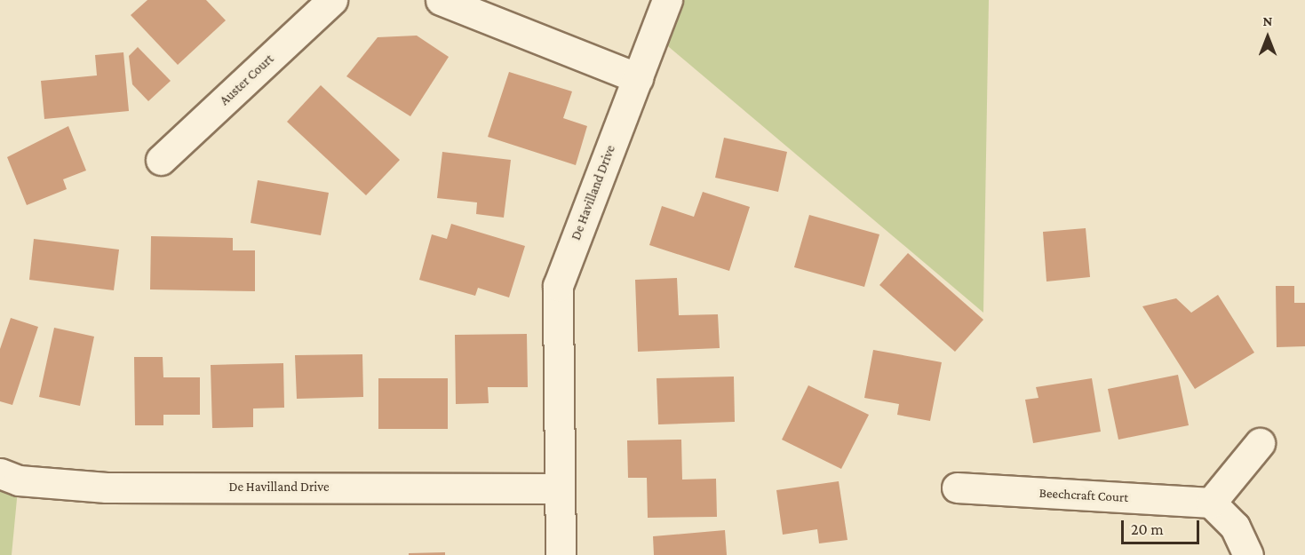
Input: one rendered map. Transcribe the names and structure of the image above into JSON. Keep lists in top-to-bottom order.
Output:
{
  "streets": {
    "street": ["Auster Court", "De Havilland Drive", "Beechcraft Court"]
  },
  "scale_bar": "20 m",
  "north": "top"
}
